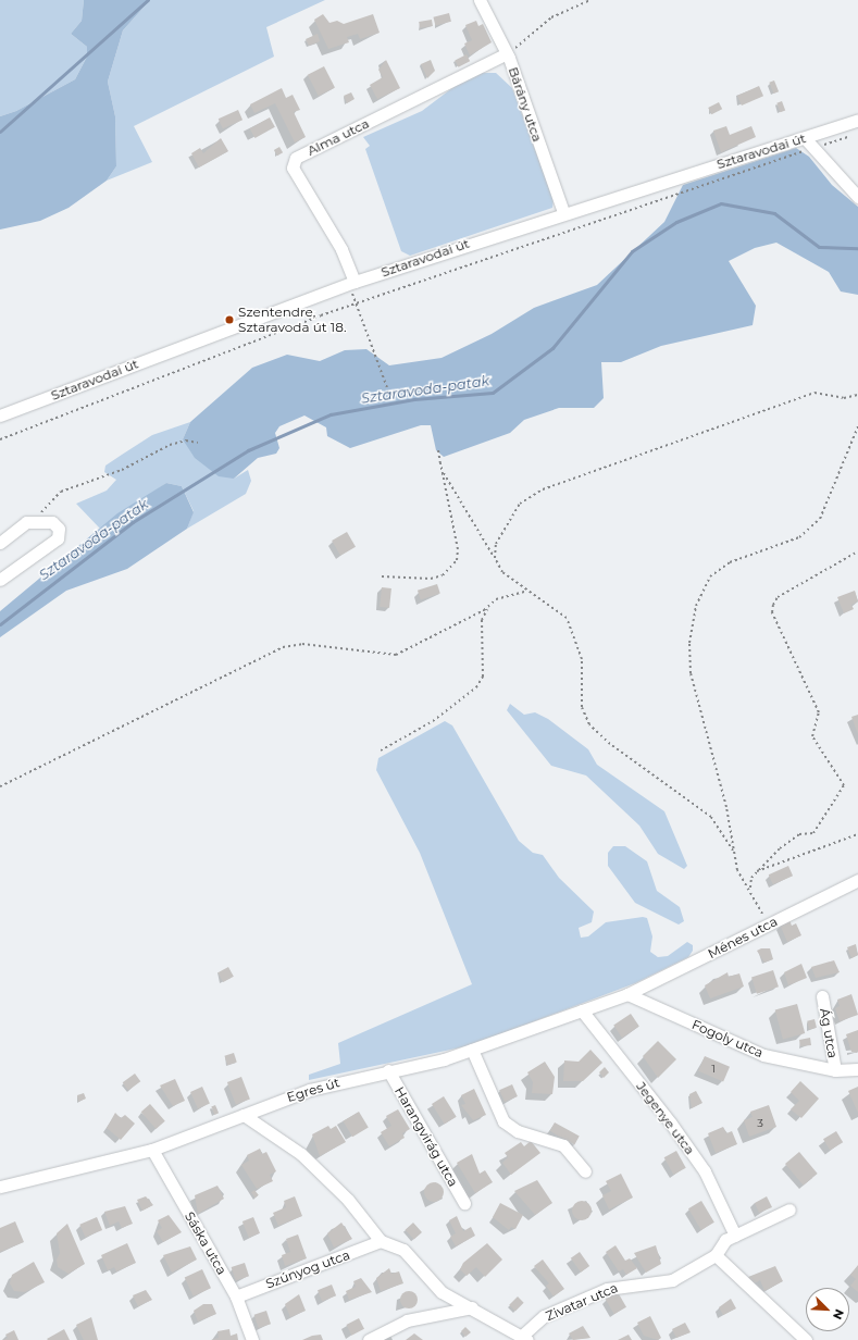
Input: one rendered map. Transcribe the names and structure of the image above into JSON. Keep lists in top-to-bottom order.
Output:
{
  "streets": {
    "street": [
      "Bárány utca",
      "Alma utca",
      "Sztaravodai út",
      "Ménes utca",
      "Ág utca",
      "Fogoly utca",
      "Egres út",
      "Jegenye utca",
      "Harangvirág utca",
      "Sáska utca",
      "Szúnyog utca",
      "Zivatar utca"
    ]
  },
  "crossings": [
    ["Bárány utca", "Alma utca"],
    ["Bárány utca", "Sztaravodai út"],
    ["Alma utca", "Sztaravodai út"],
    ["Ménes utca", "Fogoly utca"],
    ["Ménes utca", "Egres út"],
    ["Ág utca", "Fogoly utca"],
    ["Fogoly utca", "Egres út"],
    ["Egres út", "Jegenye utca"],
    ["Egres út", "Harangvirág utca"],
    ["Egres út", "Sáska utca"],
    ["Jegenye utca", "Zivatar utca"],
    ["Sáska utca", "Szúnyog utca"]
  ],
  "water": ["Sztaravoda-patak"],
  "places": ["Szentendre, Sztaravoda út 18."],
  "house_numbers": ["1", "3"],
  "north": "bottom right"
}
